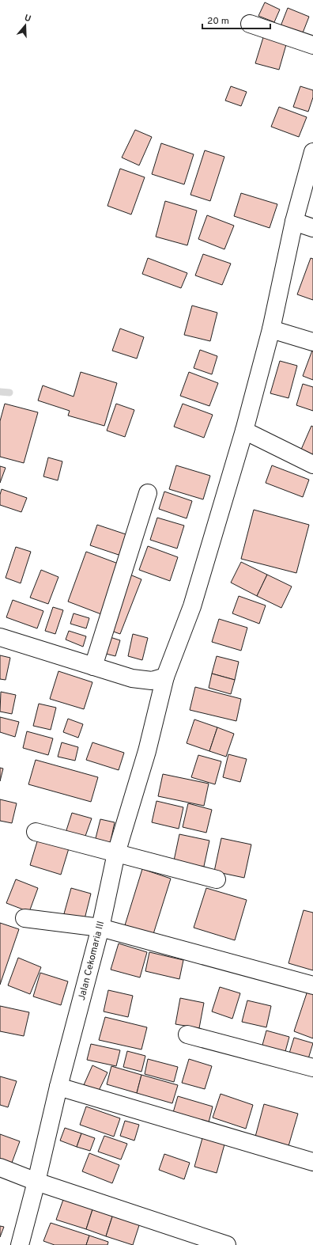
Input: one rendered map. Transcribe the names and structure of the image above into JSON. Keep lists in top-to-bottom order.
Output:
{
  "streets": {
    "street": ["Jalan Cekomaria III"]
  },
  "scale_bar": "20 m",
  "north": "top"
}
